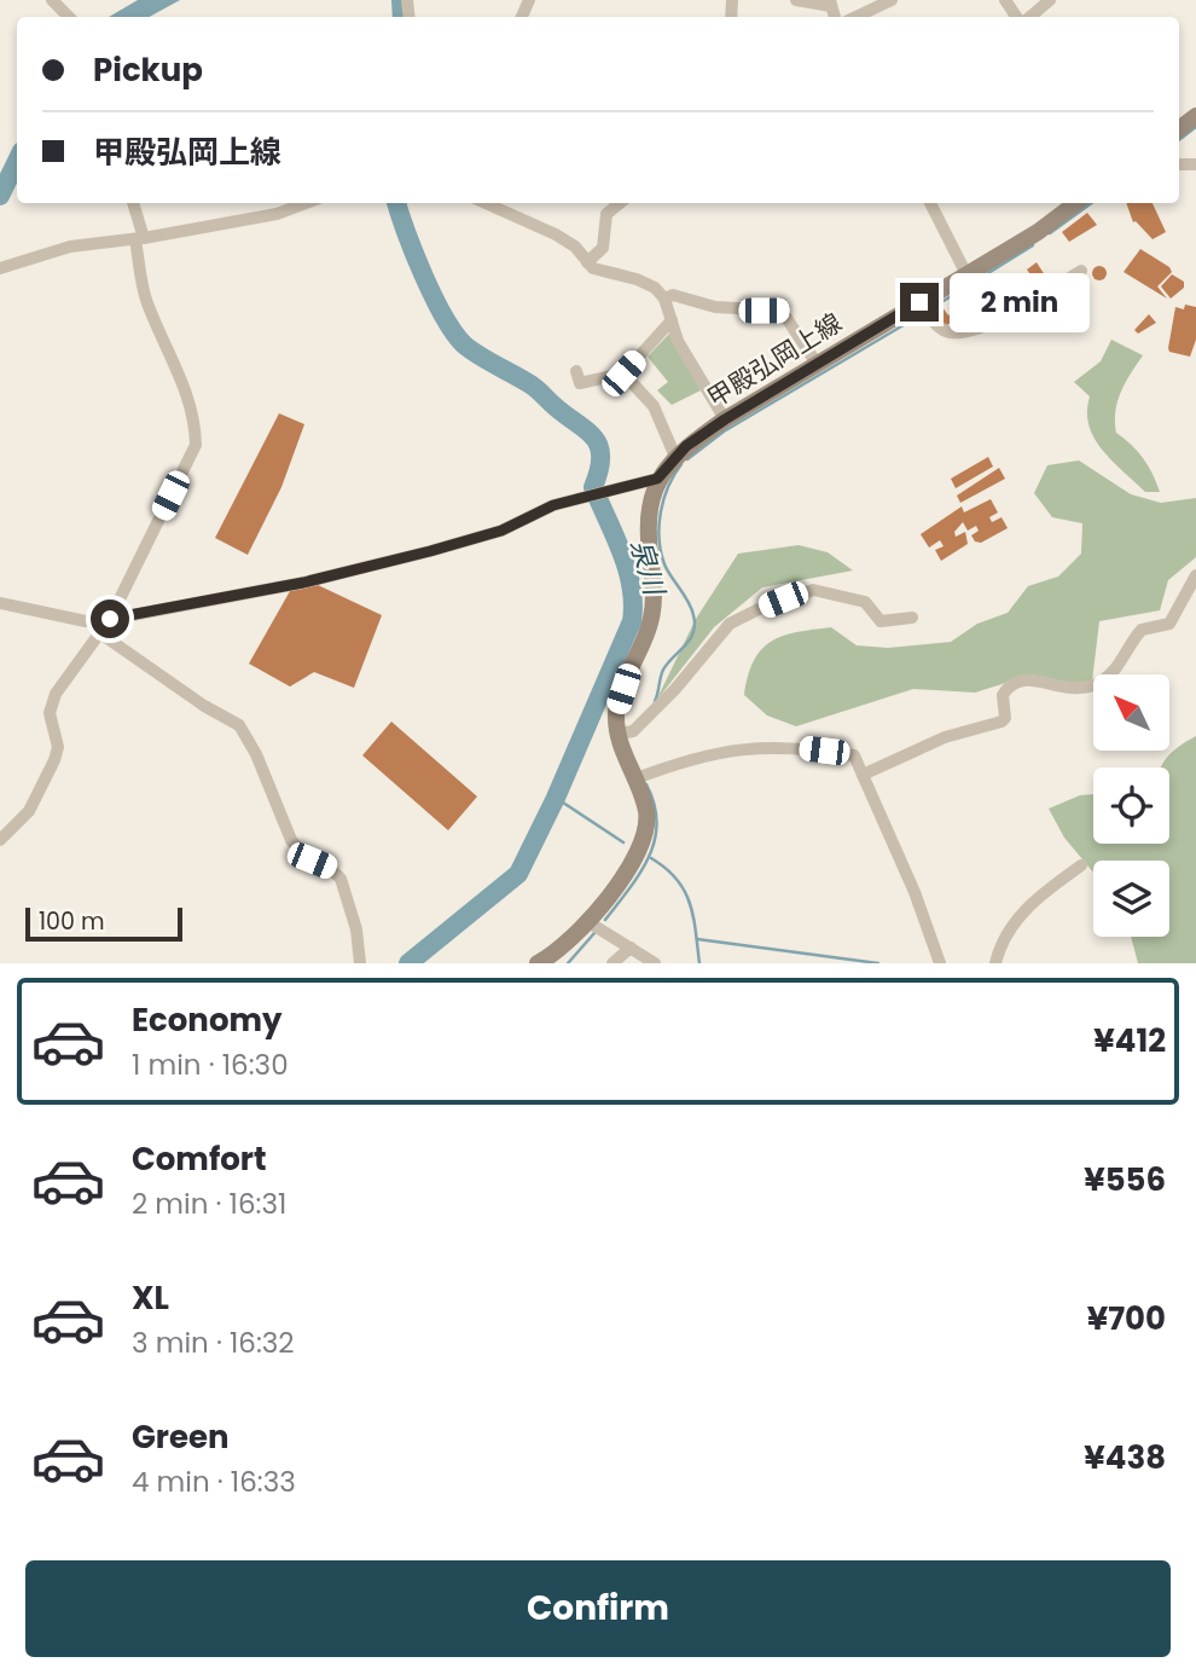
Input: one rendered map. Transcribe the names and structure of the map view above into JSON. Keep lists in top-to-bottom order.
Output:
{
  "streets": {
    "main road": ["甲殿弘岡上線"]
  },
  "water": ["泉川"],
  "scale_bar": "100 m",
  "north": "top left",
  "page": {
    "banner": ["Pickup", "甲殿弘岡上線"],
    "bubble": "2 min",
    "scale": "100 m",
    "list": [
      {
        "name": "Economy",
        "note": "1 min · 16:30",
        "value": "¥412"
      },
      {
        "name": "Comfort",
        "note": "2 min · 16:31",
        "value": "¥556"
      },
      {
        "name": "XL",
        "note": "3 min · 16:32",
        "value": "¥700"
      },
      {
        "name": "Green",
        "note": "4 min · 16:33",
        "value": "¥438"
      }
    ],
    "buttons": "Confirm"
  }
}
